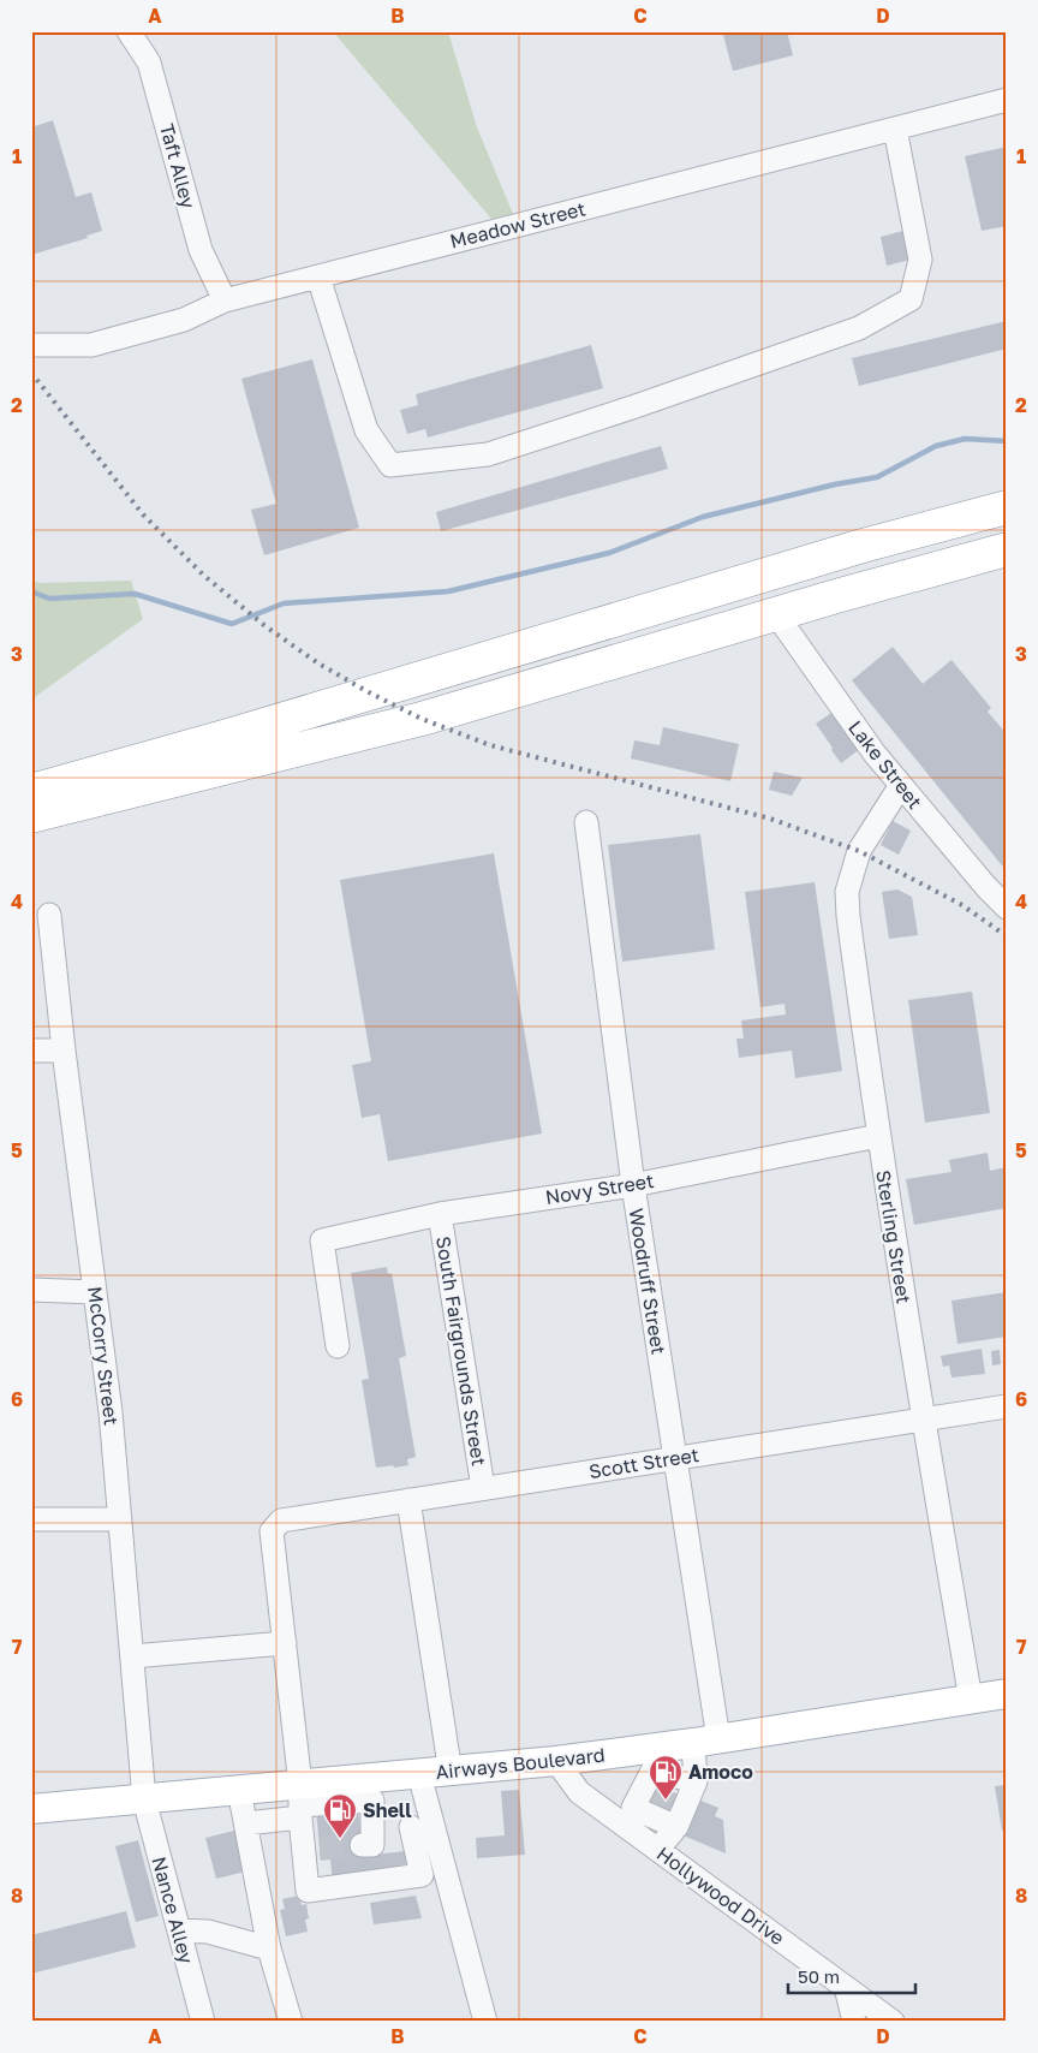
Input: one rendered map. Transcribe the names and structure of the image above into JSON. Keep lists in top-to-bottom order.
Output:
{
  "streets": {
    "main road": ["Airways Boulevard"],
    "street": [
      "Taft Alley",
      "Meadow Street",
      "Lake Street",
      "Novy Street",
      "Sterling Street",
      "Woodruff Street",
      "South Fairgrounds Street",
      "McCorry Street",
      "Scott Street",
      "Hollywood Drive",
      "Nance Alley"
    ]
  },
  "crossings": [
    ["Taft Alley", "Meadow Street"],
    ["Lake Street", "Sterling Street"],
    ["Novy Street", "Sterling Street"],
    ["Novy Street", "Woodruff Street"],
    ["Novy Street", "South Fairgrounds Street"],
    ["Sterling Street", "Scott Street"],
    ["Sterling Street", "Airways Boulevard"],
    ["Woodruff Street", "Scott Street"],
    ["Woodruff Street", "Airways Boulevard"],
    ["South Fairgrounds Street", "Scott Street"],
    ["McCorry Street", "Airways Boulevard"],
    ["McCorry Street", "Nance Alley"],
    ["Airways Boulevard", "Hollywood Drive"],
    ["Airways Boulevard", "Nance Alley"]
  ],
  "places": {
    "fuel station": ["Amoco", "Shell"]
  },
  "scale_bar": "50 m",
  "grid": {
    "columns": [
      "A",
      "B",
      "C",
      "D"
    ],
    "rows": [
      "1",
      "2",
      "3",
      "4",
      "5",
      "6",
      "7",
      "8"
    ]
  }
}
